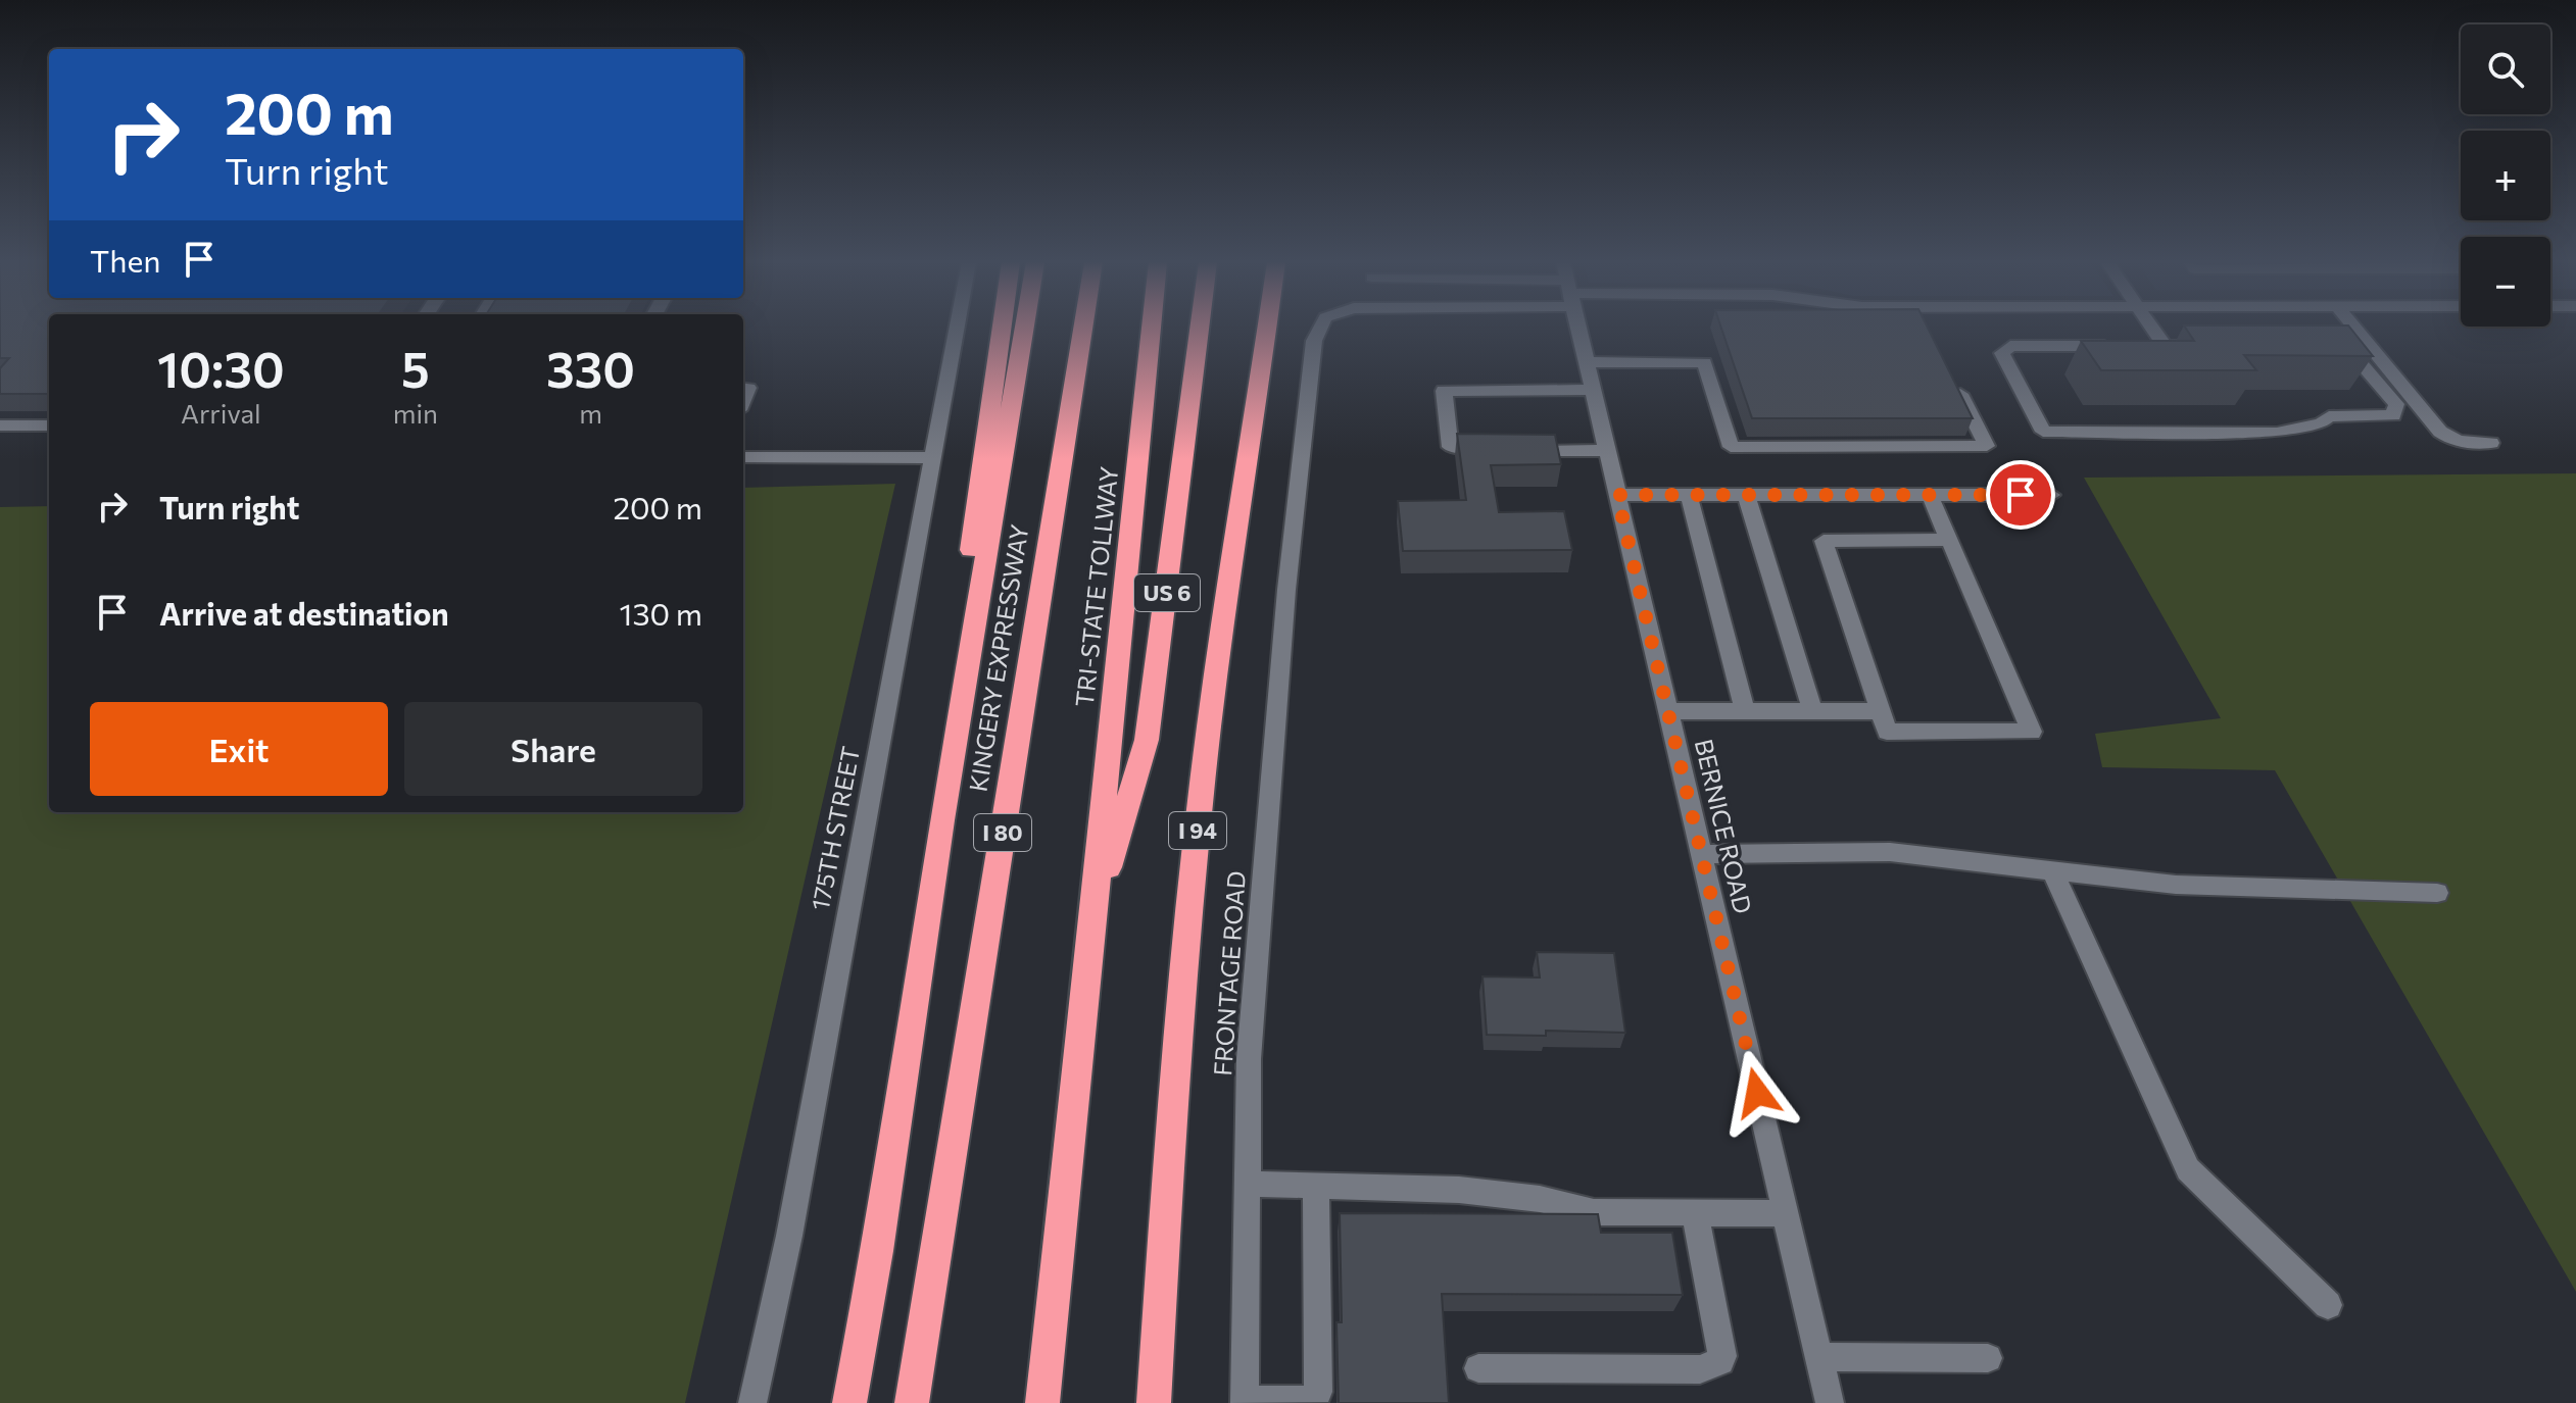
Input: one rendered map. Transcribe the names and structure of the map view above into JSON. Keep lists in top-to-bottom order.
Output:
{
  "streets": {
    "highway": [
      "TRI-STATE TOLLWAY",
      "US 6",
      "KINGERY EXPRESSWAY",
      "I 94",
      "I 80"
    ],
    "street": ["BERNICE ROAD", "175TH STREET", "FRONTAGE ROAD"]
  },
  "crossings": [
    ["TRI-STATE TOLLWAY", "US 6"]
  ],
  "page": {
    "map_buttons": ["+", "−"],
    "turn": ["200 m", "Turn right"],
    "then": "Then",
    "eta": [
      "10:30",
      "Arrival",
      "5",
      "min",
      "330",
      "m"
    ],
    "list": [
      {
        "name": "Turn right",
        "value": "200 m"
      },
      {
        "name": "Arrive at destination",
        "value": "130 m"
      }
    ],
    "buttons": ["Exit", "Share"]
  }
}
